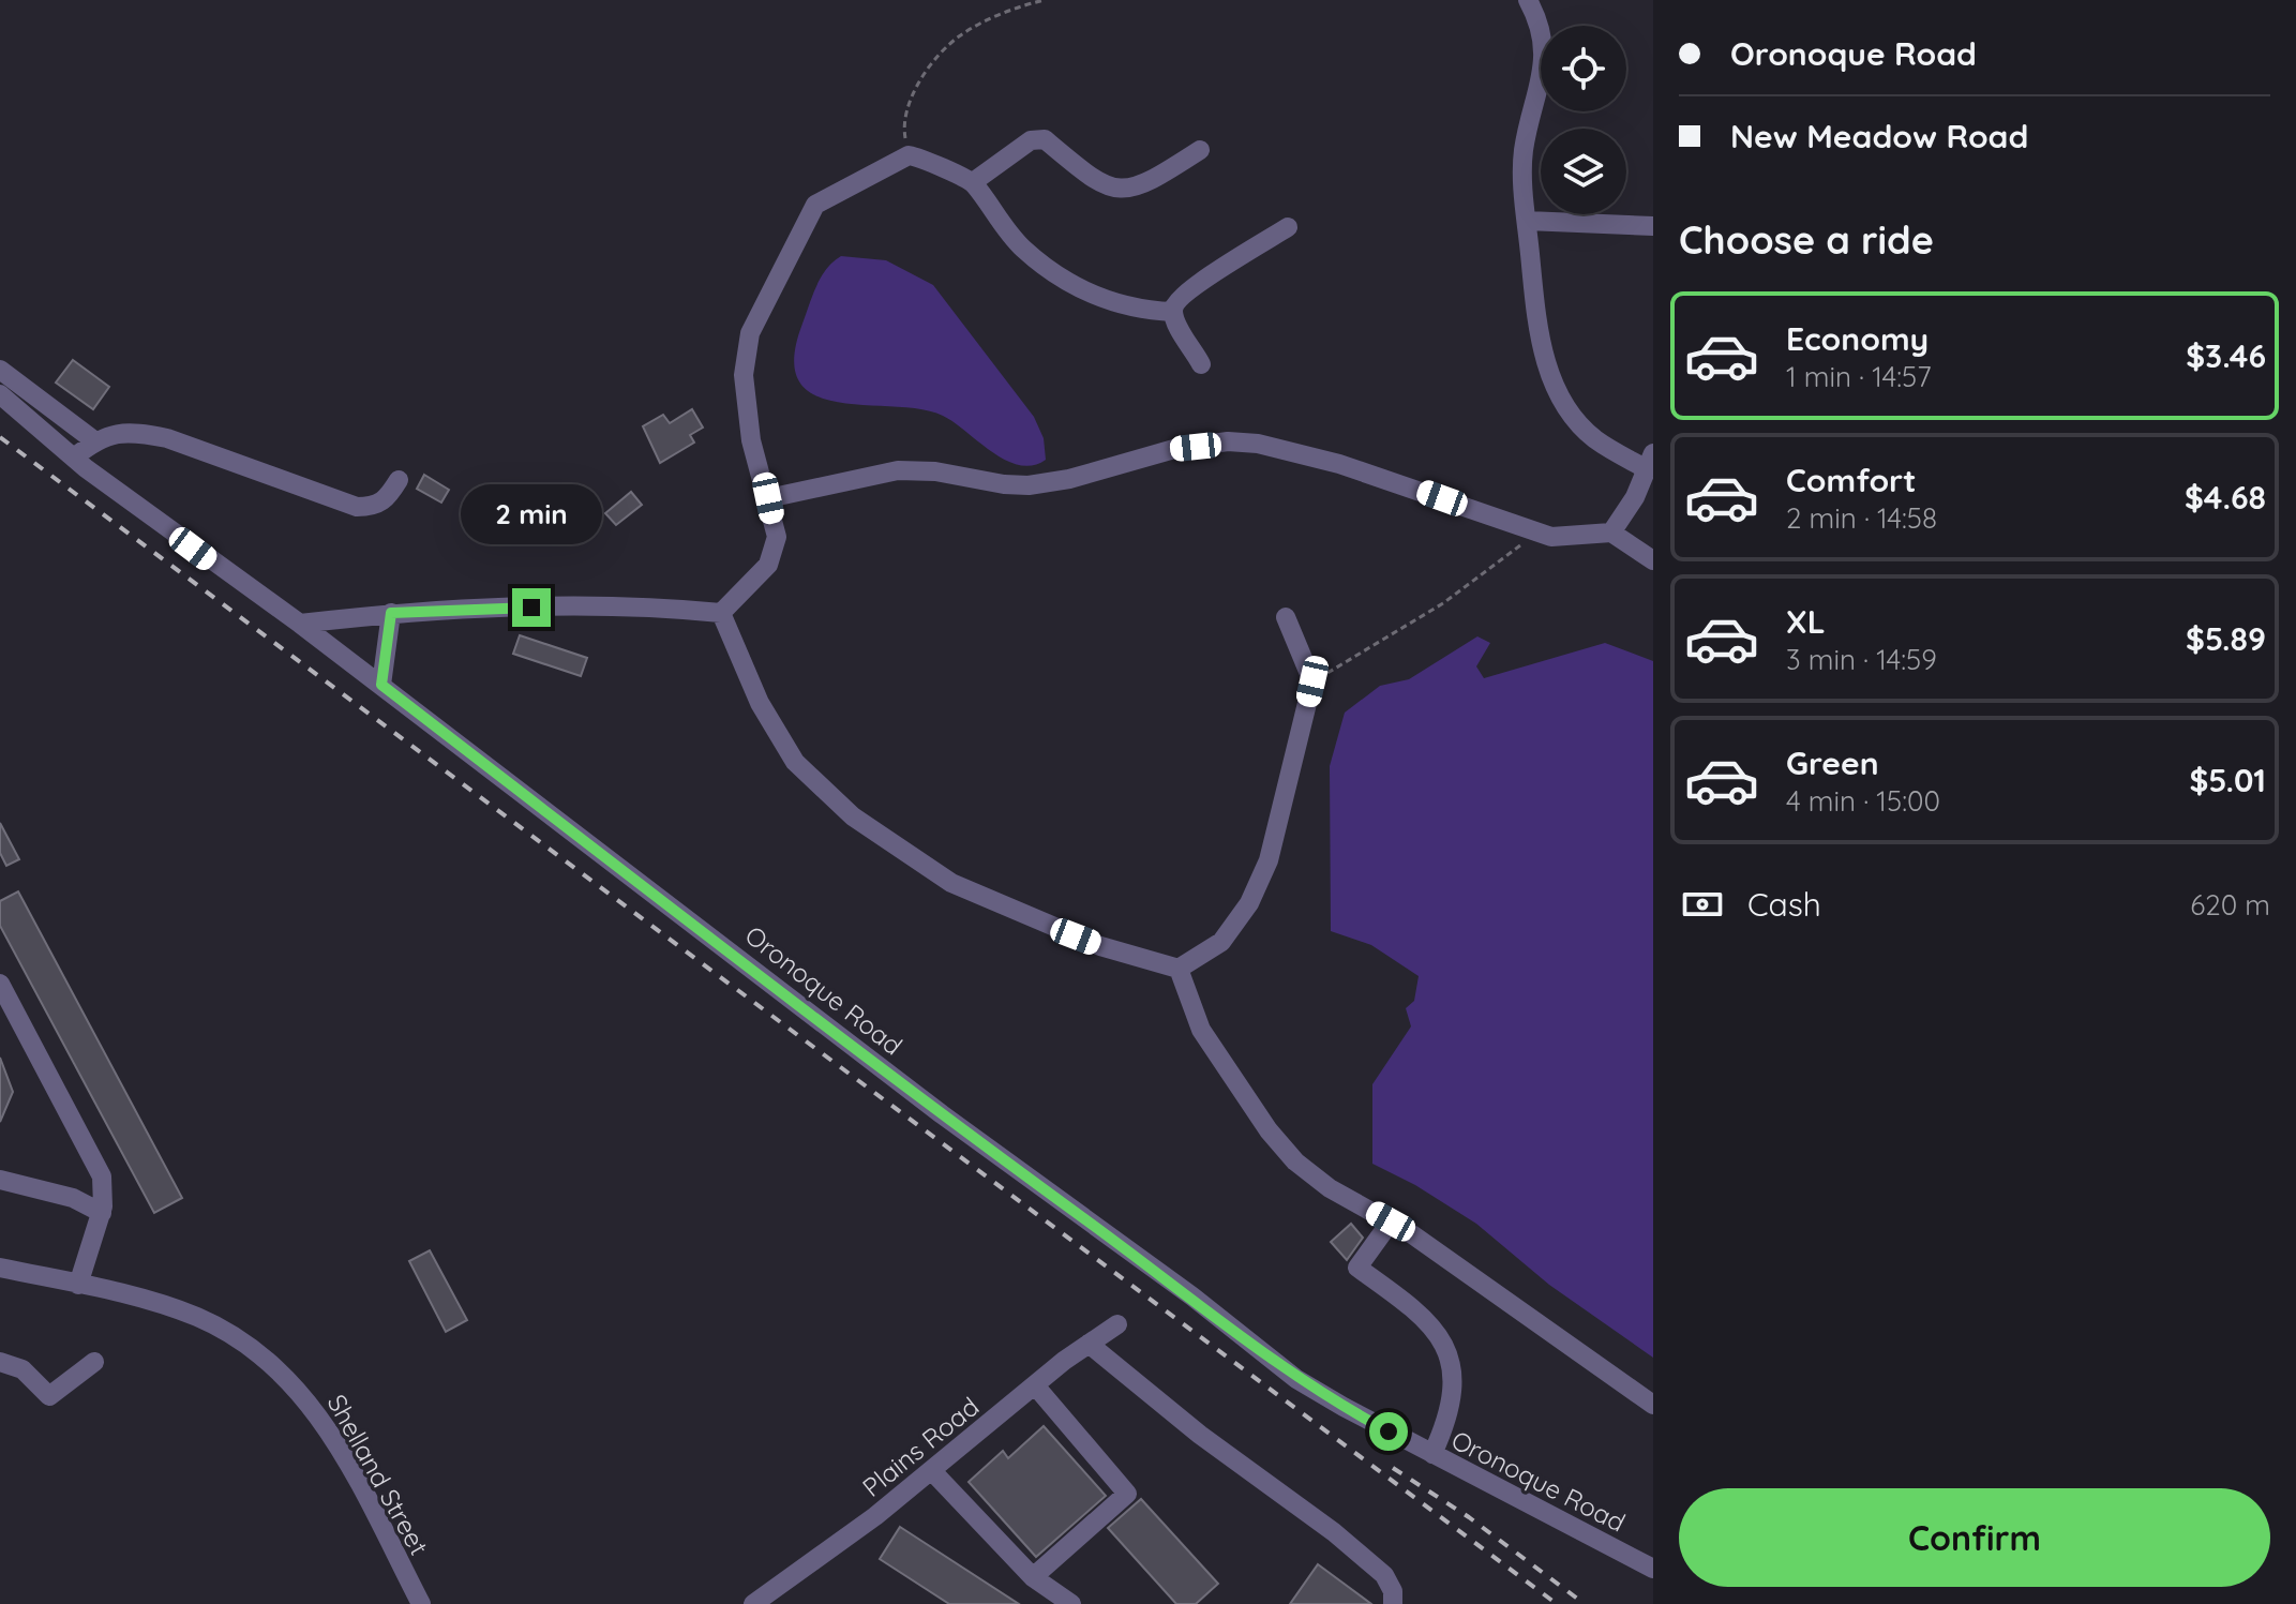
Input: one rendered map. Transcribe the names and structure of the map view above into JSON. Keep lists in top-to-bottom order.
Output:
{
  "streets": {
    "street": ["Oronoque Road", "Plains Road", "Shelland Street"]
  },
  "page": {
    "banner": ["Oronoque Road", "New Meadow Road"],
    "heading": "Choose a ride",
    "list": [
      {
        "name": "Economy",
        "note": "1 min · 14:57",
        "value": "$3.46"
      },
      {
        "name": "Comfort",
        "note": "2 min · 14:58",
        "value": "$4.68"
      },
      {
        "name": "XL",
        "note": "3 min · 14:59",
        "value": "$5.89"
      },
      {
        "name": "Green",
        "note": "4 min · 15:00",
        "value": "$5.01"
      }
    ],
    "bubble": "2 min",
    "pay": ["Cash", "620 m"],
    "buttons": "Confirm"
  }
}
